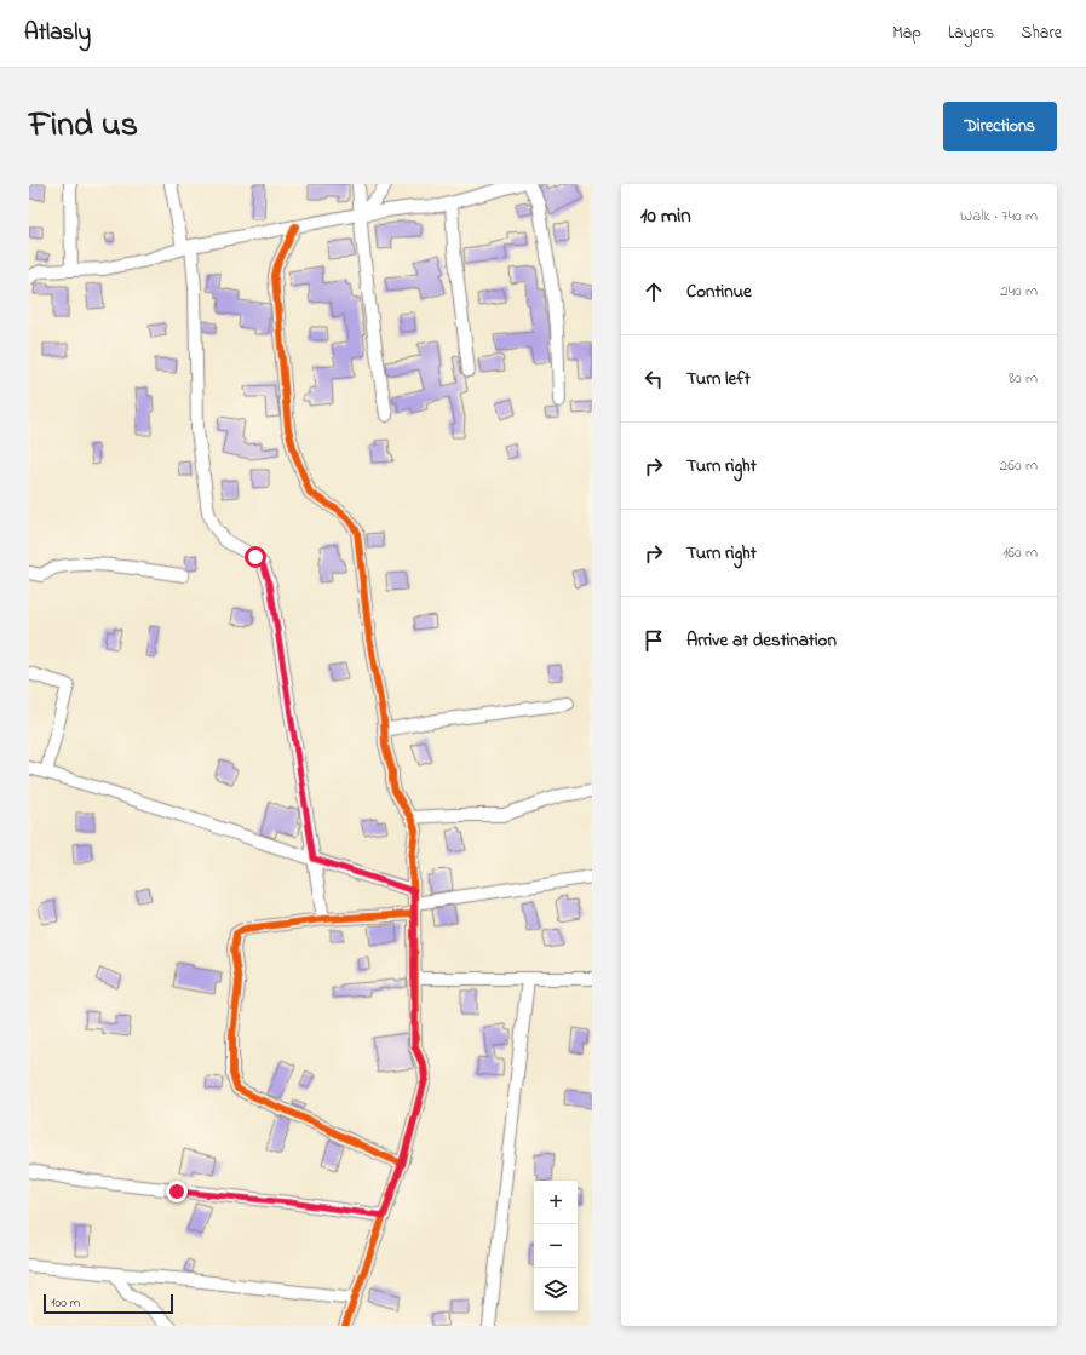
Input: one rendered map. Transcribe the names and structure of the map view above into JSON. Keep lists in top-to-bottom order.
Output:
{
  "scale_bar": "100 m",
  "page": {
    "header": "Atlasly",
    "nav": ["Map", "Layers", "Share"],
    "title": "Find us",
    "buttons": "Directions",
    "heading": ["10 min", "Walk · 740 m"],
    "list": [
      ["Continue", "240 m"],
      ["Turn left", "80 m"],
      ["Turn right", "260 m"],
      ["Turn right", "160 m"],
      "Arrive at destination"
    ],
    "map_buttons": ["+", "−"],
    "scale": "100 m"
  }
}
